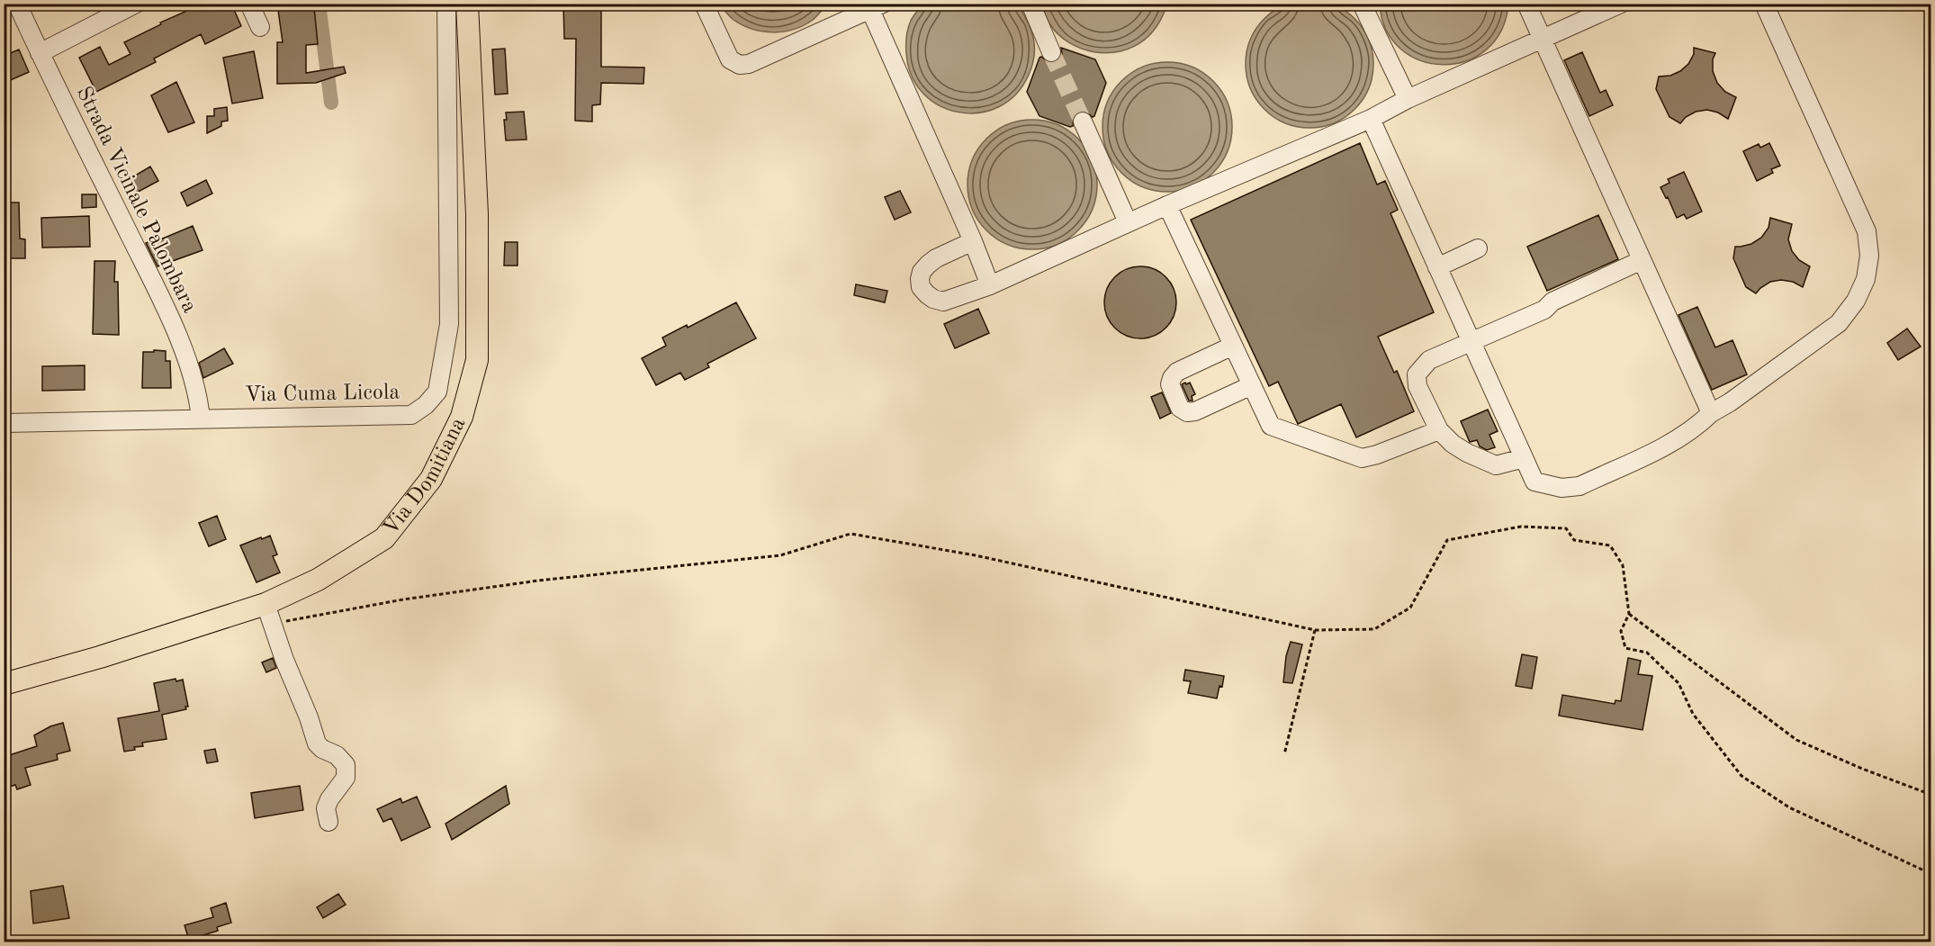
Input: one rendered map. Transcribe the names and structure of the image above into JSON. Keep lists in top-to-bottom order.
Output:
{
  "streets": {
    "main road": ["Via Domitiana"],
    "street": ["Strada Vicinale Palombara", "Via Cuma Licola"]
  },
  "crossings": [
    ["Strada Vicinale Palombara", "Via Cuma Licola"]
  ]
}
